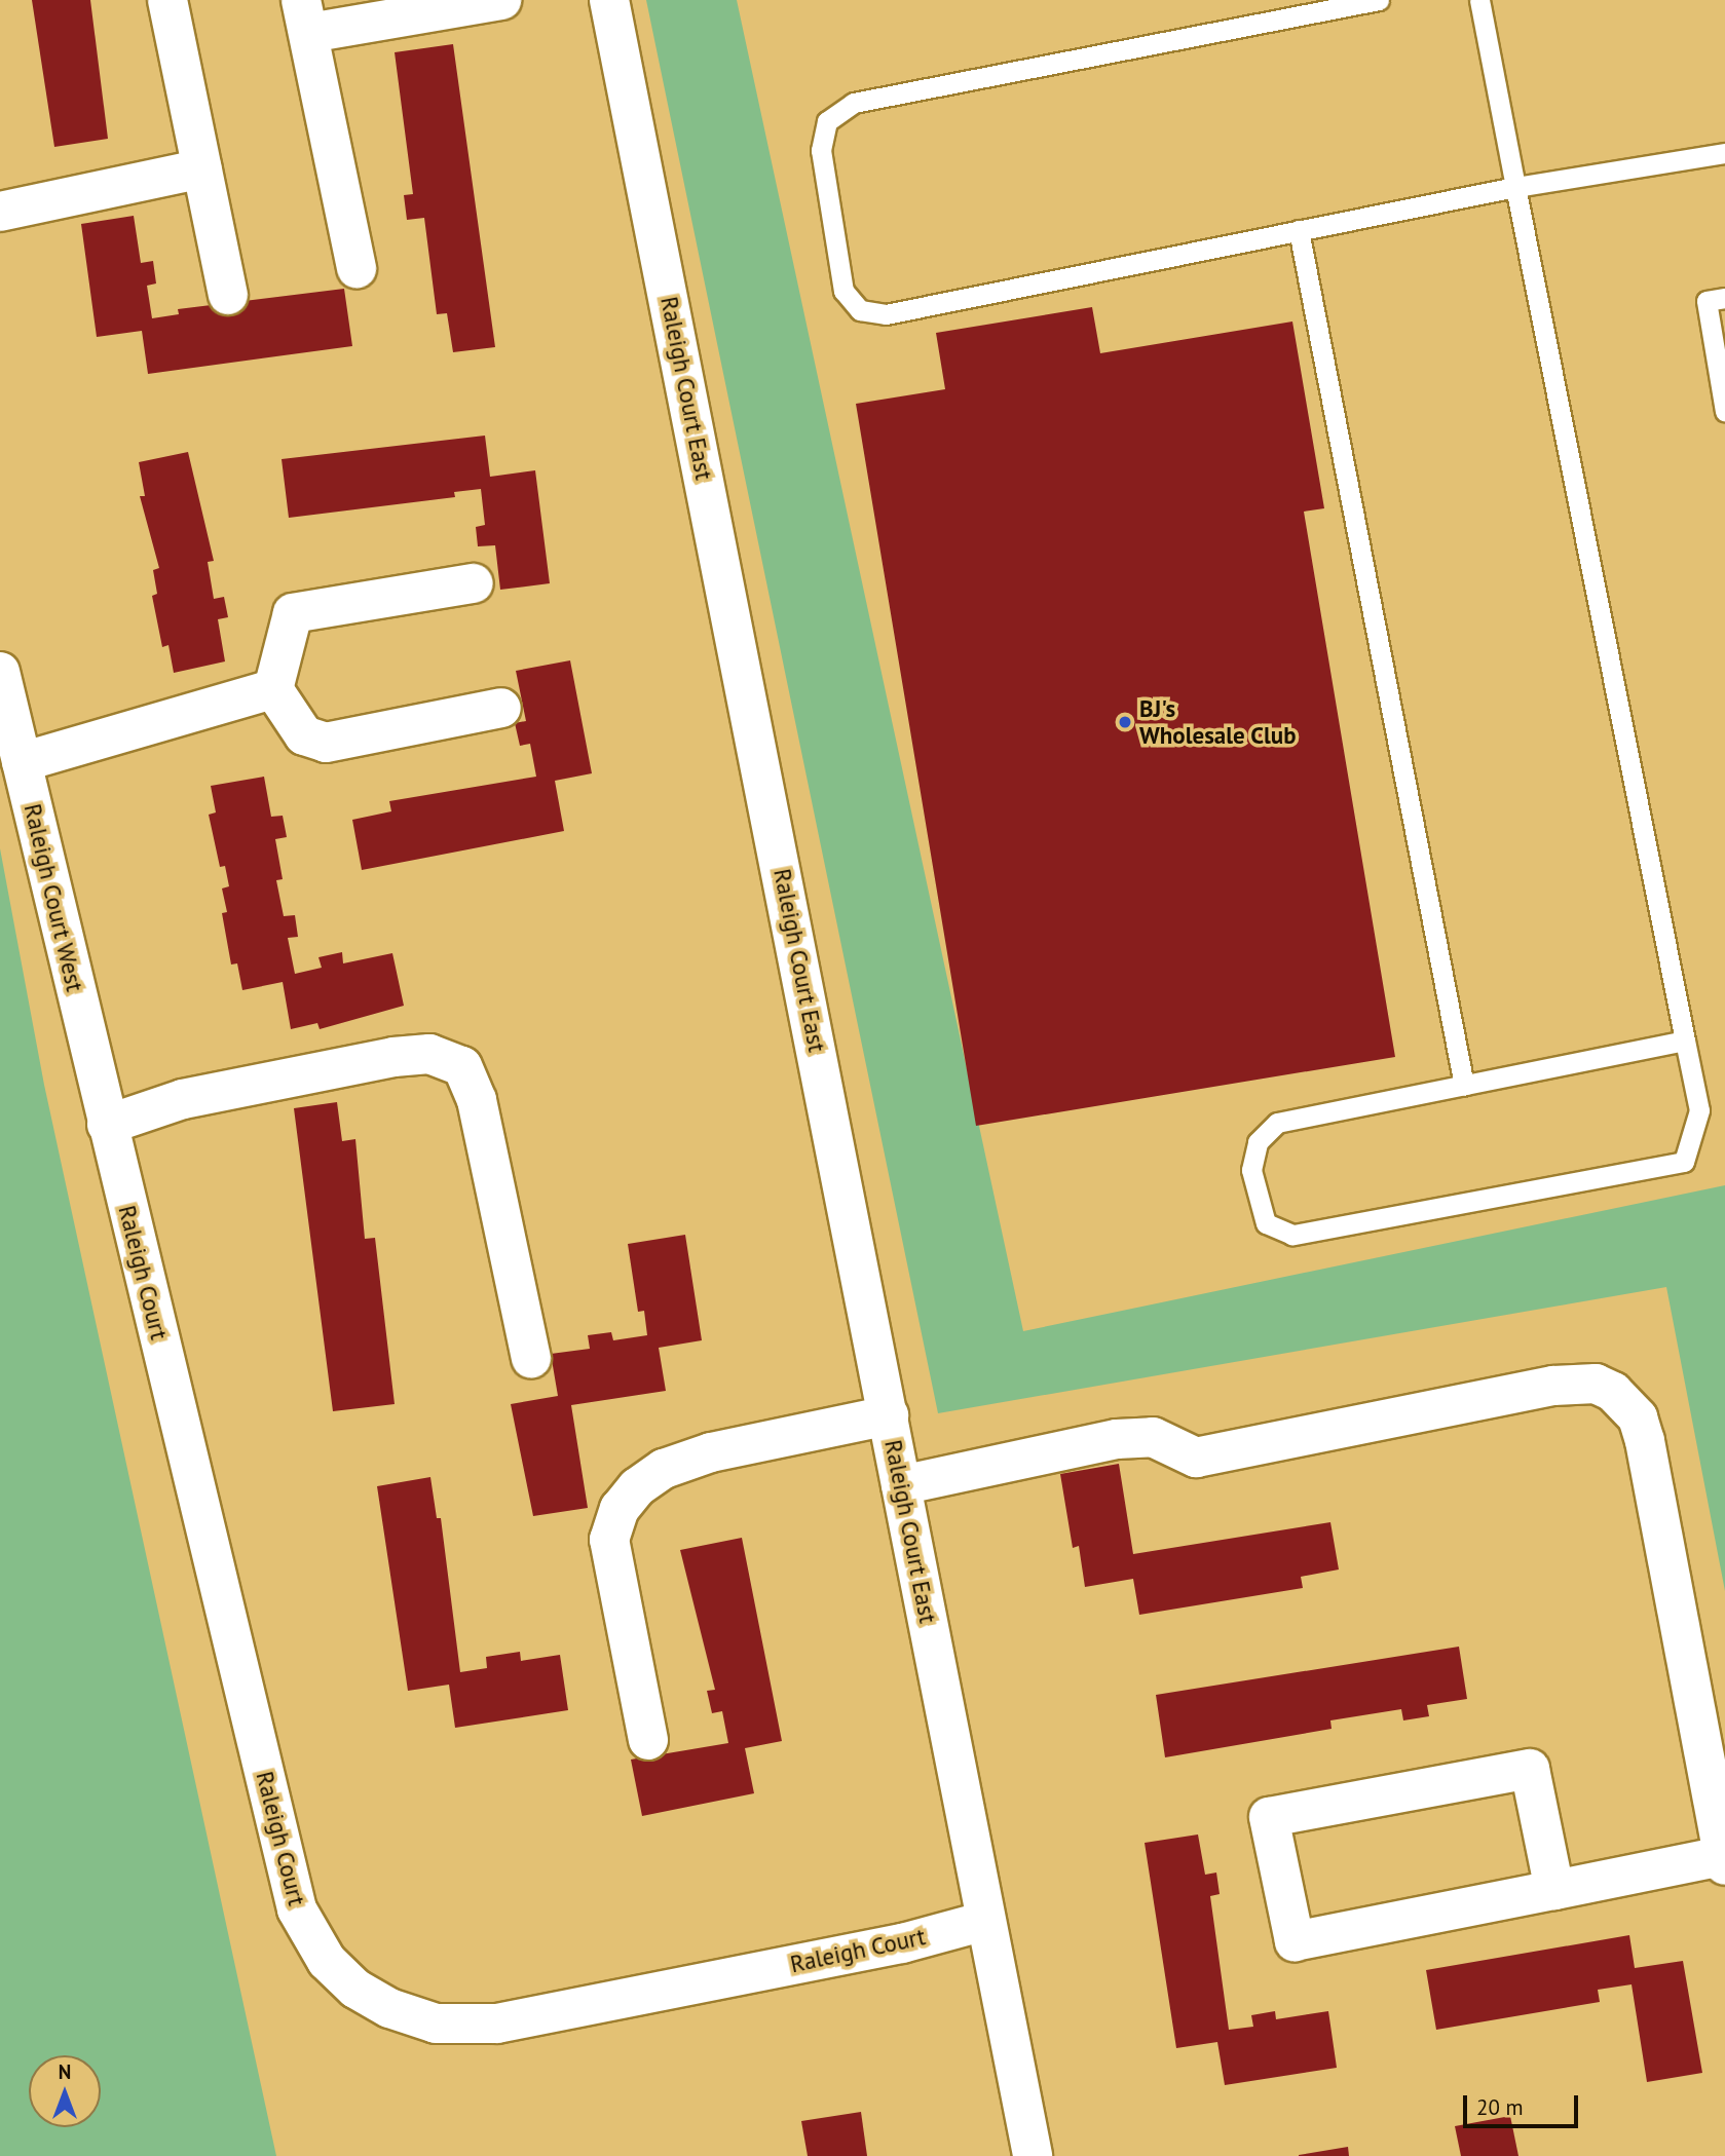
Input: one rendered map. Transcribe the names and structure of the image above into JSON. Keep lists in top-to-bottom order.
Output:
{
  "streets": {
    "street": ["Raleigh Court East", "Raleigh Court West", "Raleigh Court"]
  },
  "crossings": [
    ["Raleigh Court East", "Raleigh Court"],
    ["Raleigh Court West", "Raleigh Court"]
  ],
  "places": ["BJ's Wholesale Club"],
  "scale_bar": "20 m",
  "north": "top"
}
